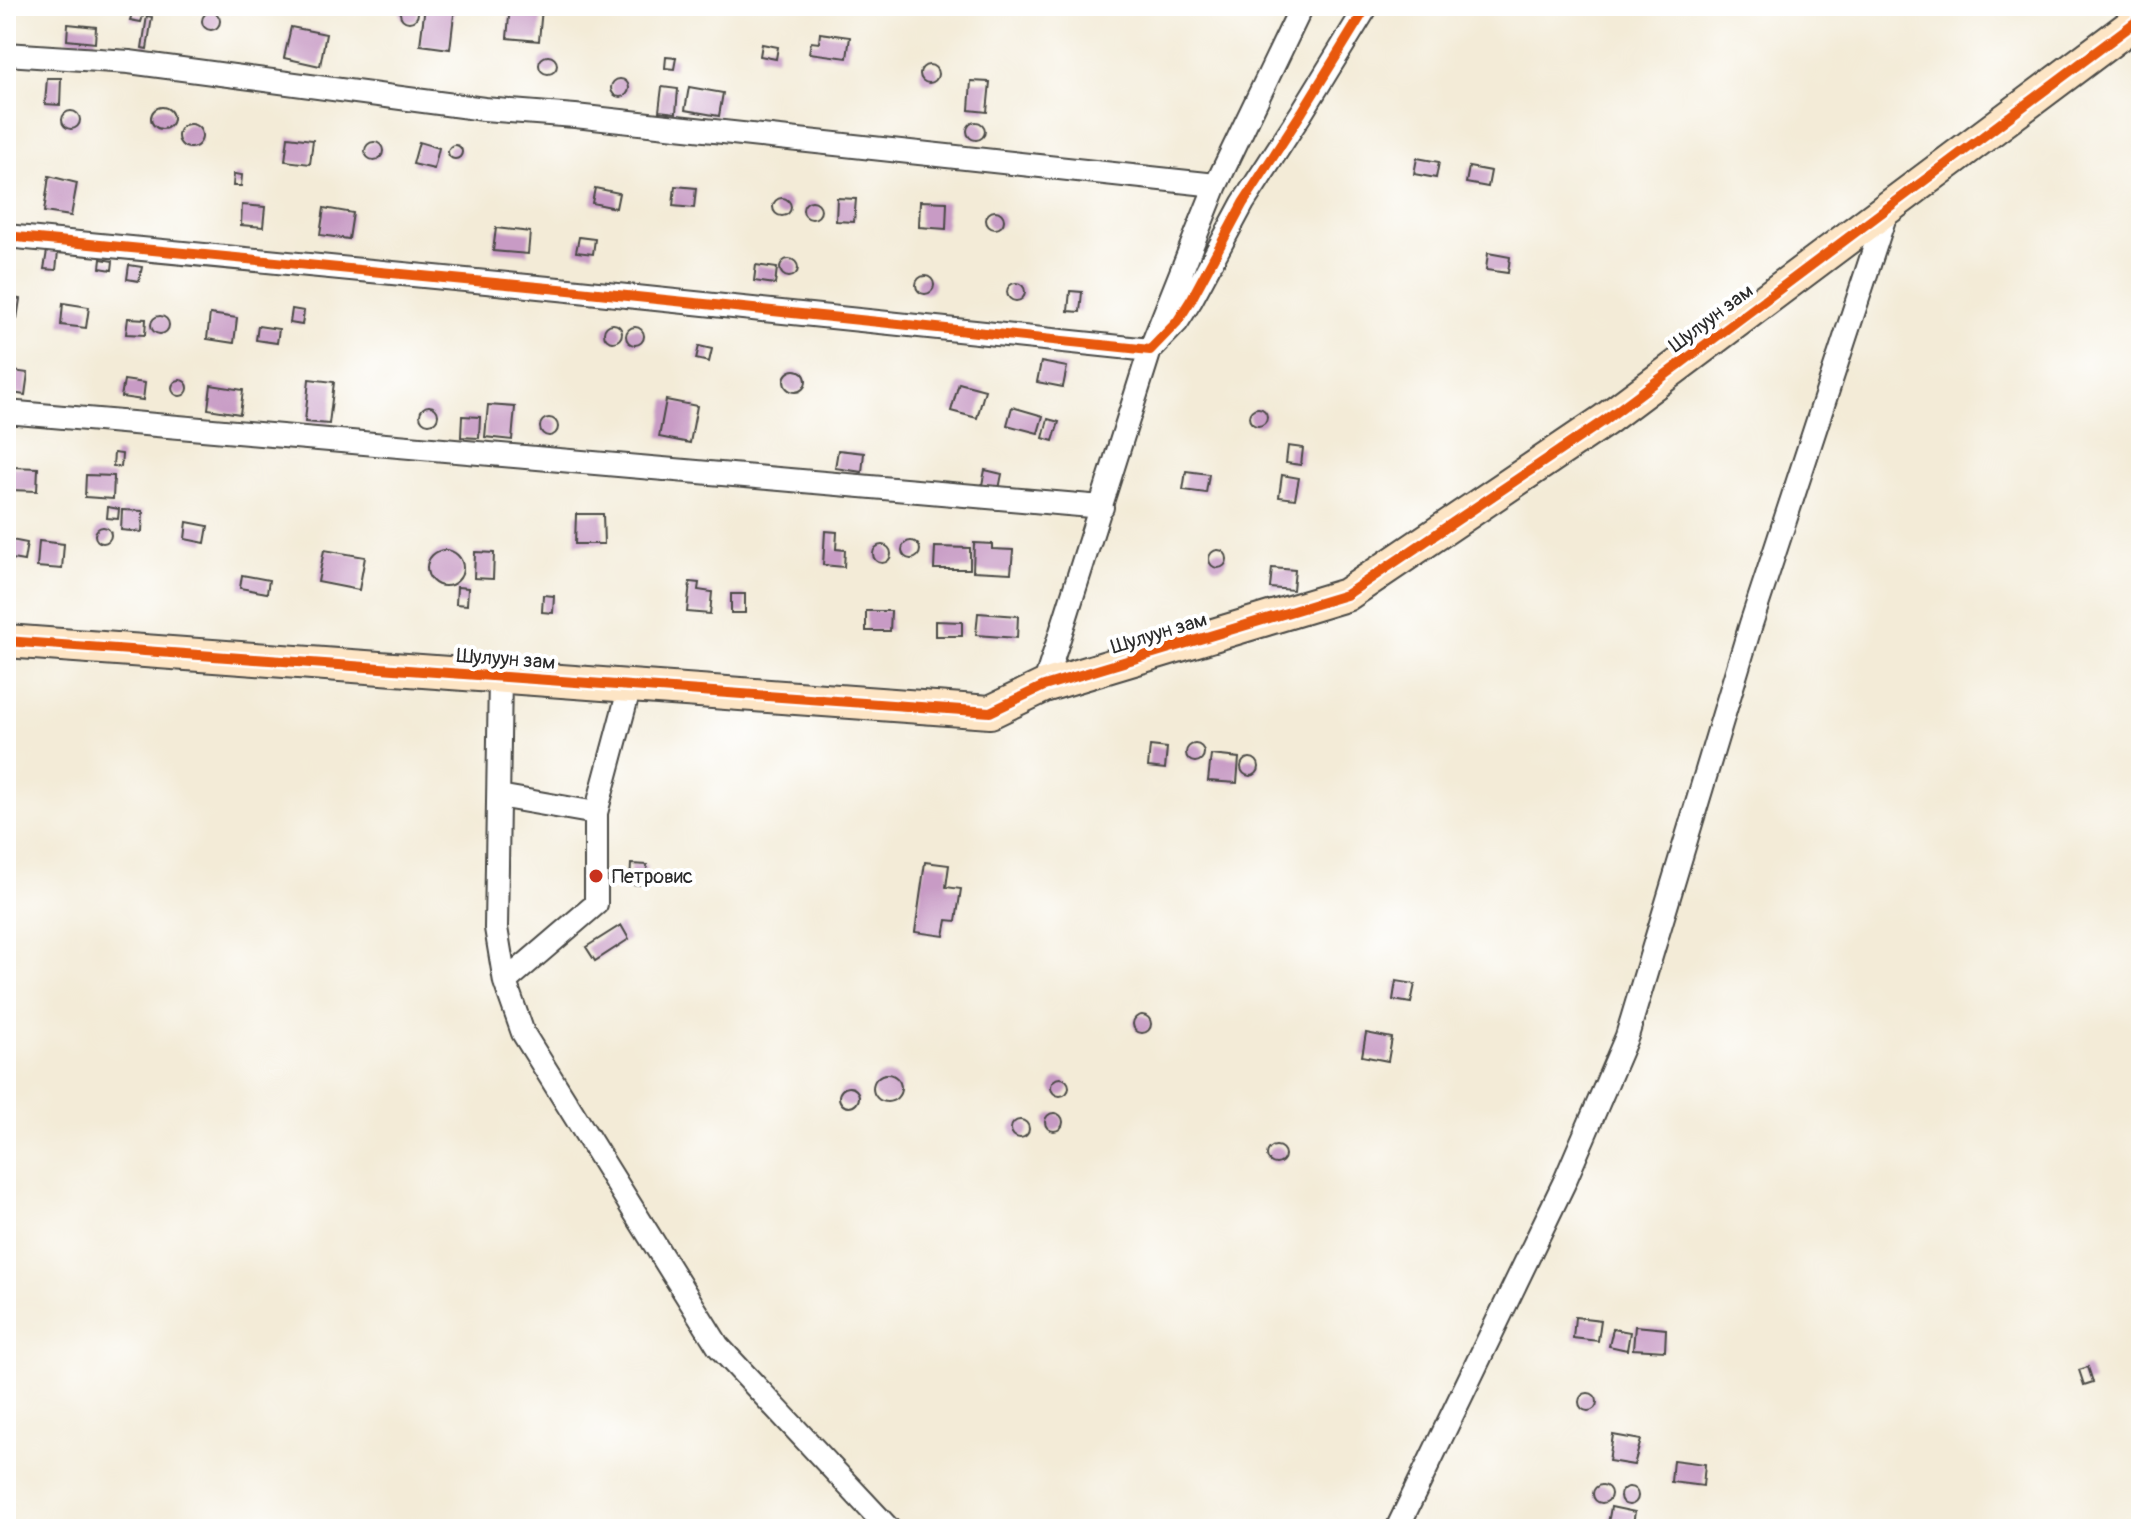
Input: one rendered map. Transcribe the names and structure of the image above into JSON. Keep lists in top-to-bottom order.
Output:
{
  "streets": {
    "street": ["Шулуун зам"]
  },
  "places": ["Петровис"]
}
